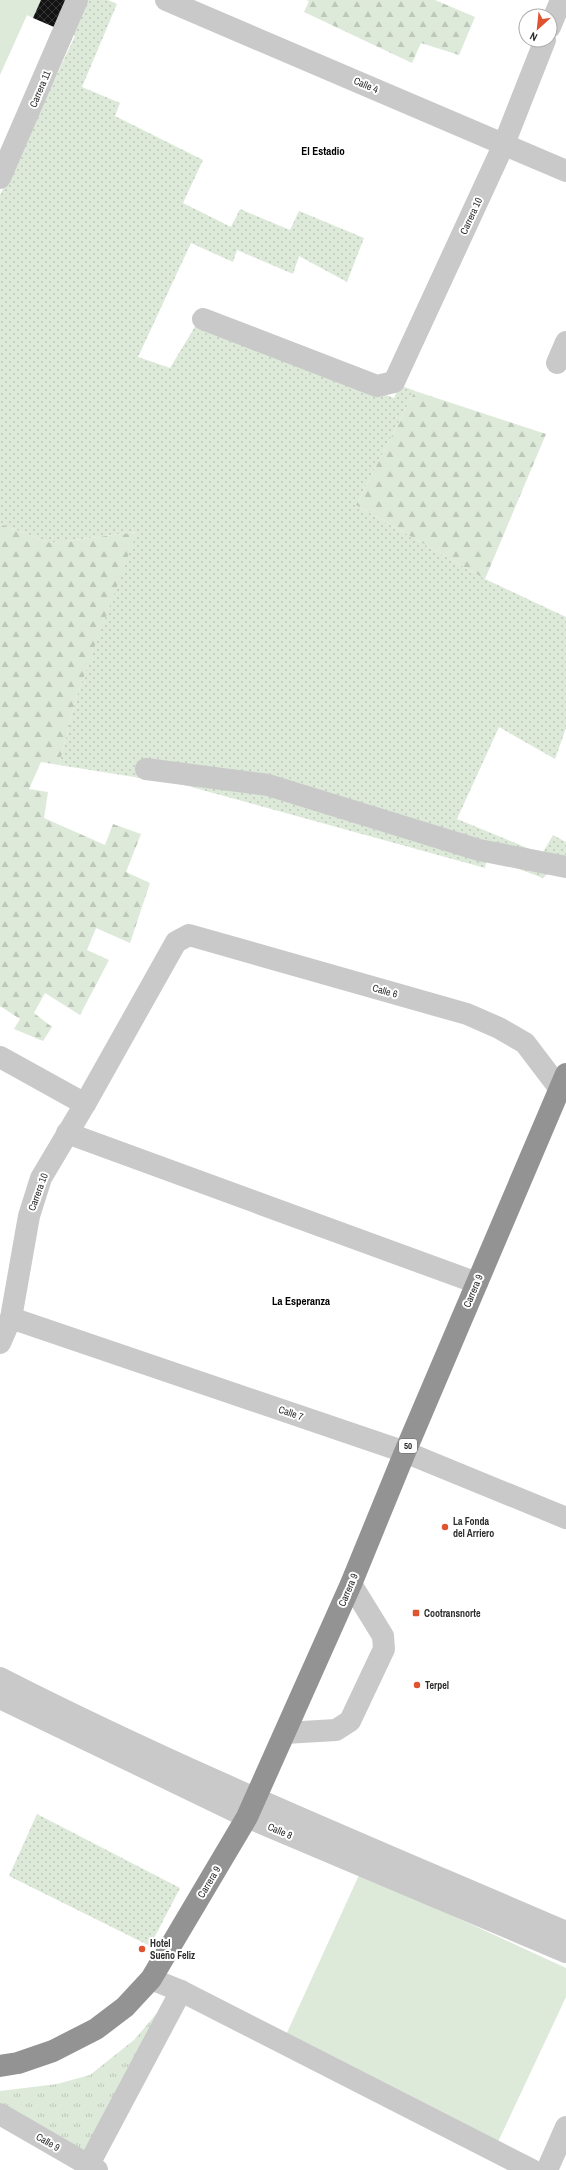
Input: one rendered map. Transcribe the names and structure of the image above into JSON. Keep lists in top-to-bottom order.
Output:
{
  "streets": {
    "highway": ["Carrera 9", "50"],
    "street": [
      "Calle 4",
      "Carrera 11",
      "Carrera 10",
      "Calle 6",
      "Calle 7",
      "Calle 8",
      "Calle 9"
    ]
  },
  "crossings": [
    ["Calle 4", "Carrera 10"],
    ["Carrera 10", "Calle 6"],
    ["Carrera 10", "Calle 7"],
    ["Calle 6", "Carrera 9"],
    ["Carrera 9", "Calle 7"],
    ["Carrera 9", "Calle 8"]
  ],
  "districts": ["El Estadio", "La Esperanza"],
  "places": {
    "other": ["La Fonda del Arriero", "Terpel", "Hotel Sueño Feliz"],
    "transit": ["Cootransnorte"]
  },
  "north": "bottom left"
}
